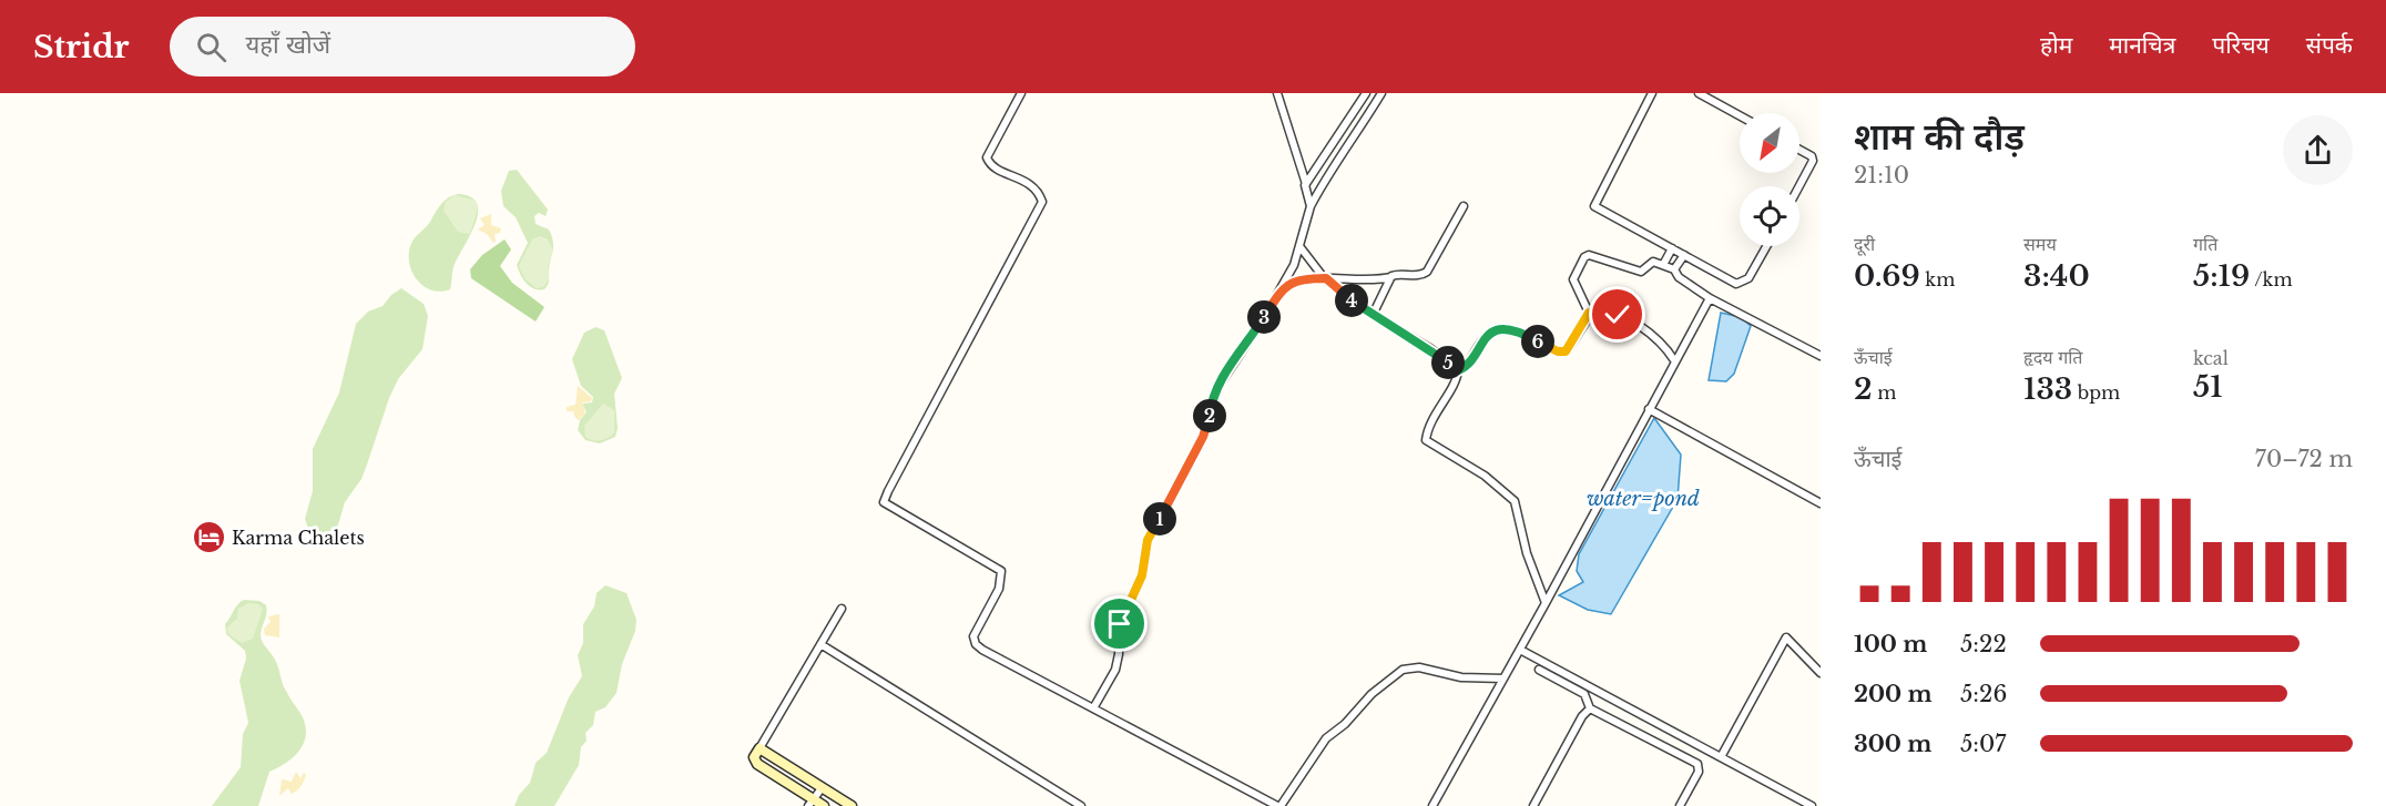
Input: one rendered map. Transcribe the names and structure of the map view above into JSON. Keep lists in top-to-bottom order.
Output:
{
  "water": ["water=pond"],
  "places": {
    "hotel": ["Karma Chalets"]
  },
  "north": "bottom left",
  "page": {
    "header": "Stridr",
    "search": "यहाँ खोजें",
    "nav": [
      "होम",
      "मानचित्र",
      "परिचय",
      "संपर्क"
    ],
    "heading": ["शाम की दौड़", "21:10"],
    "stats": [
      ["दूरी", "0.69 km"],
      ["समय", "3:40"],
      ["गति", "5:19 /km"],
      ["ऊँचाई", "2 m"],
      ["हृदय गति", "133 bpm"],
      ["kcal", "51"]
    ],
    "pins": [
      "4",
      "3",
      "6",
      "5",
      "2",
      "1"
    ],
    "chart": ["ऊँचाई", "70–72 m"],
    "list": [
      {
        "name": "100 m",
        "note": "5:22"
      },
      {
        "name": "200 m",
        "note": "5:26"
      },
      {
        "name": "300 m",
        "note": "5:07"
      }
    ]
  }
}
